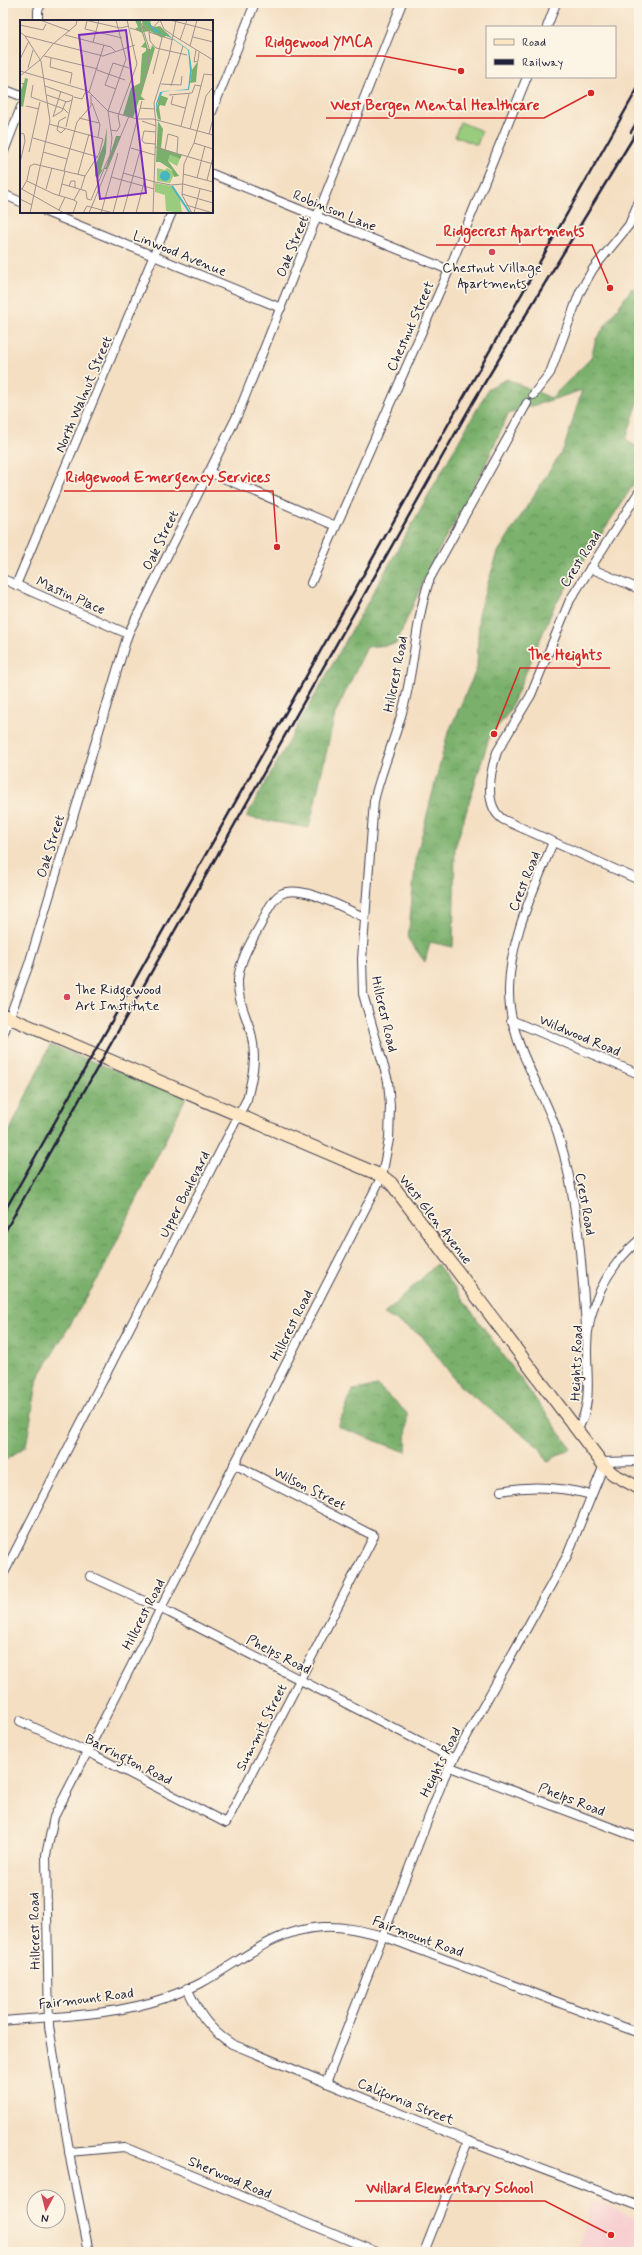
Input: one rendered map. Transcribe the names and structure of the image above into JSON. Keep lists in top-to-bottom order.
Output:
{
  "streets": {
    "street": [
      "Robinson Lane",
      "Oak Street",
      "Linwood Avenue",
      "Chestnut Street",
      "North Walnut Street",
      "Crest Road",
      "Mastin Place",
      "Hillcrest Road",
      "Wildwood Road",
      "Upper Boulevard",
      "West Glen Avenue",
      "Heights Road",
      "Wilson Street",
      "Phelps Road",
      "Summit Street",
      "Barrington Road",
      "Fairmount Road",
      "California Street",
      "Sherwood Road"
    ]
  },
  "crossings": [
    ["Robinson Lane", "Oak Street"],
    ["Robinson Lane", "Chestnut Street"],
    ["Oak Street", "Linwood Avenue"],
    ["Oak Street", "Mastin Place"],
    ["Oak Street", "West Glen Avenue"],
    ["Linwood Avenue", "North Walnut Street"],
    ["North Walnut Street", "Mastin Place"],
    ["Crest Road", "Wildwood Road"],
    ["Crest Road", "Heights Road"],
    ["Hillcrest Road", "Upper Boulevard"],
    ["Hillcrest Road", "West Glen Avenue"],
    ["Hillcrest Road", "Wilson Street"],
    ["Hillcrest Road", "Phelps Road"],
    ["Hillcrest Road", "Barrington Road"],
    ["Hillcrest Road", "Fairmount Road"],
    ["Hillcrest Road", "Sherwood Road"],
    ["Upper Boulevard", "West Glen Avenue"],
    ["West Glen Avenue", "Heights Road"],
    ["Heights Road", "Phelps Road"],
    ["Heights Road", "Fairmount Road"],
    ["Heights Road", "California Street"],
    ["Wilson Street", "Summit Street"],
    ["Phelps Road", "Summit Street"],
    ["Summit Street", "Barrington Road"],
    ["Fairmount Road", "California Street"]
  ],
  "places": [
    "Ridgewood YMCA",
    "West Bergen Mental Healthcare",
    "Chestnut Village Apartments",
    "Ridgecrest Apartments",
    "Ridgewood Emergency Services",
    "The Heights",
    "The Ridgewood Art Institute",
    "Willard Elementary School"
  ],
  "legend": ["Road", "Railway"],
  "north": "bottom"
}
